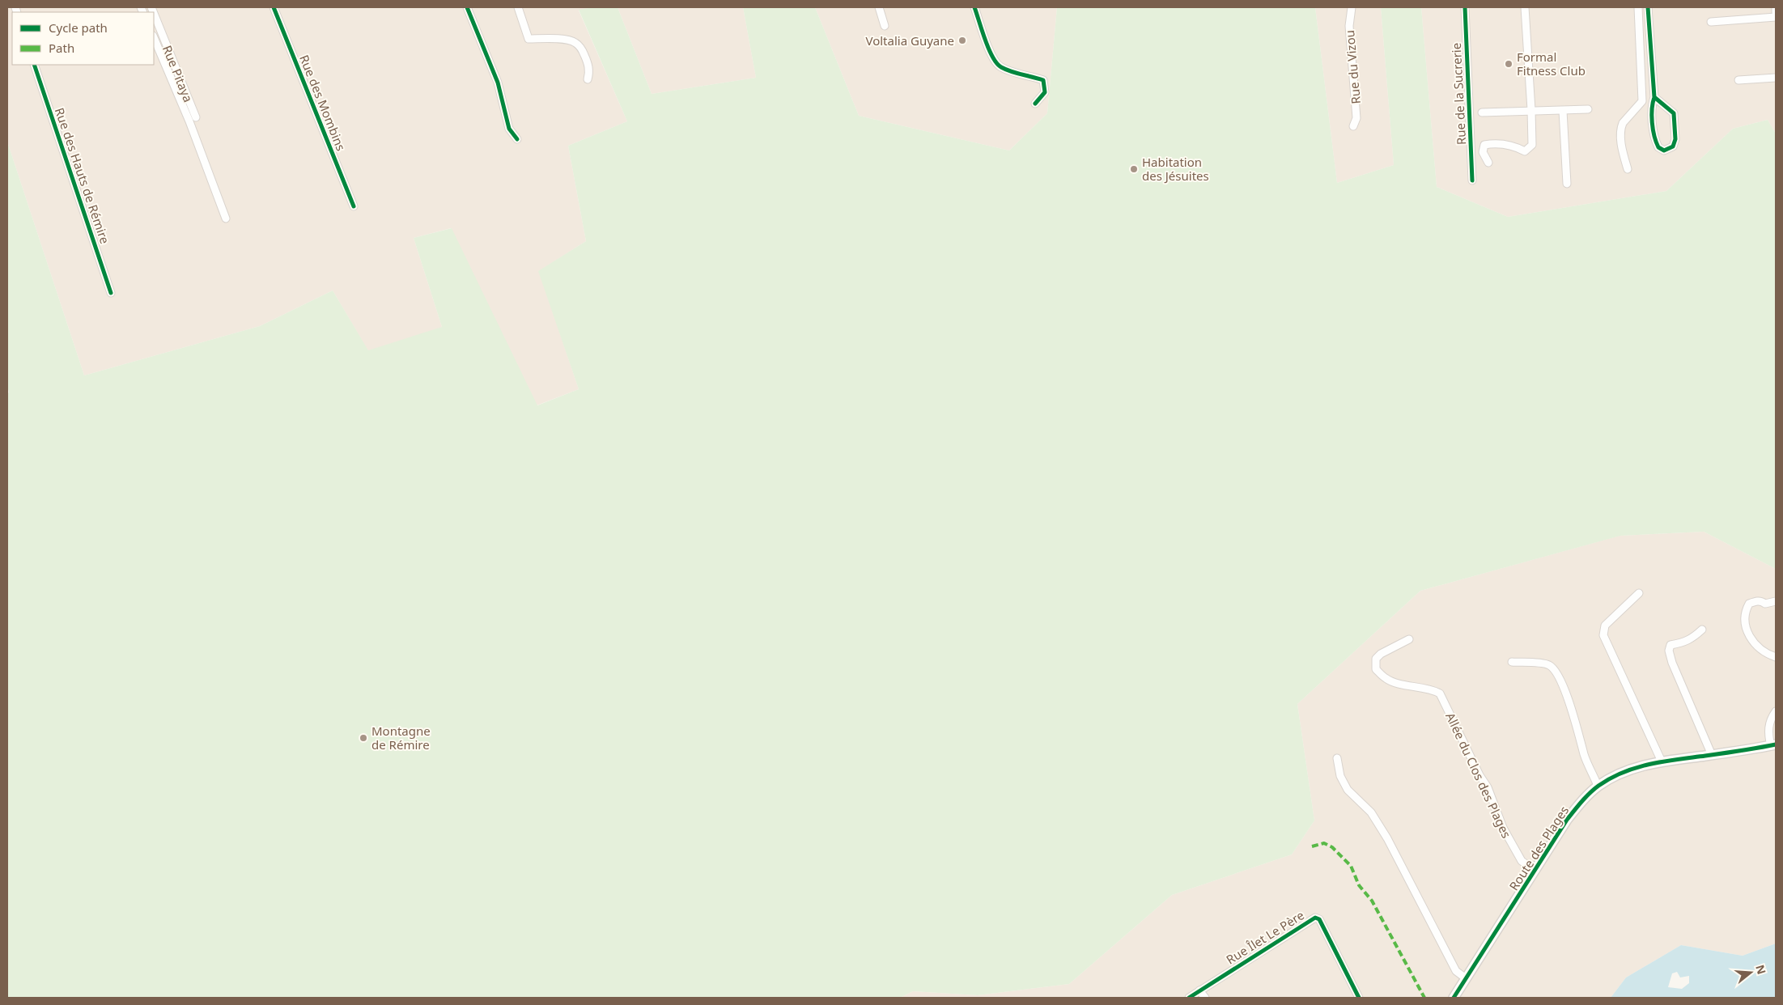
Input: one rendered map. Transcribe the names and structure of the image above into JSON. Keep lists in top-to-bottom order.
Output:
{
  "streets": {
    "street": [
      "Rue du Vizou",
      "Rue Pitaya",
      "Rue de la Sucrerie",
      "Rue des Mombins",
      "Rue des Hauts de Rémire",
      "Allée du Clos des Plages",
      "Route des Plages",
      "Rue Îlet Le Père"
    ]
  },
  "crossings": [
    ["Allée du Clos des Plages", "Route des Plages"]
  ],
  "places": [
    "Voltalia Guyane",
    "Formal Fitness Club",
    "Habitation des Jésuites",
    "Montagne de Rémire"
  ],
  "legend": ["Cycle path", "Path"],
  "north": "right"
}
